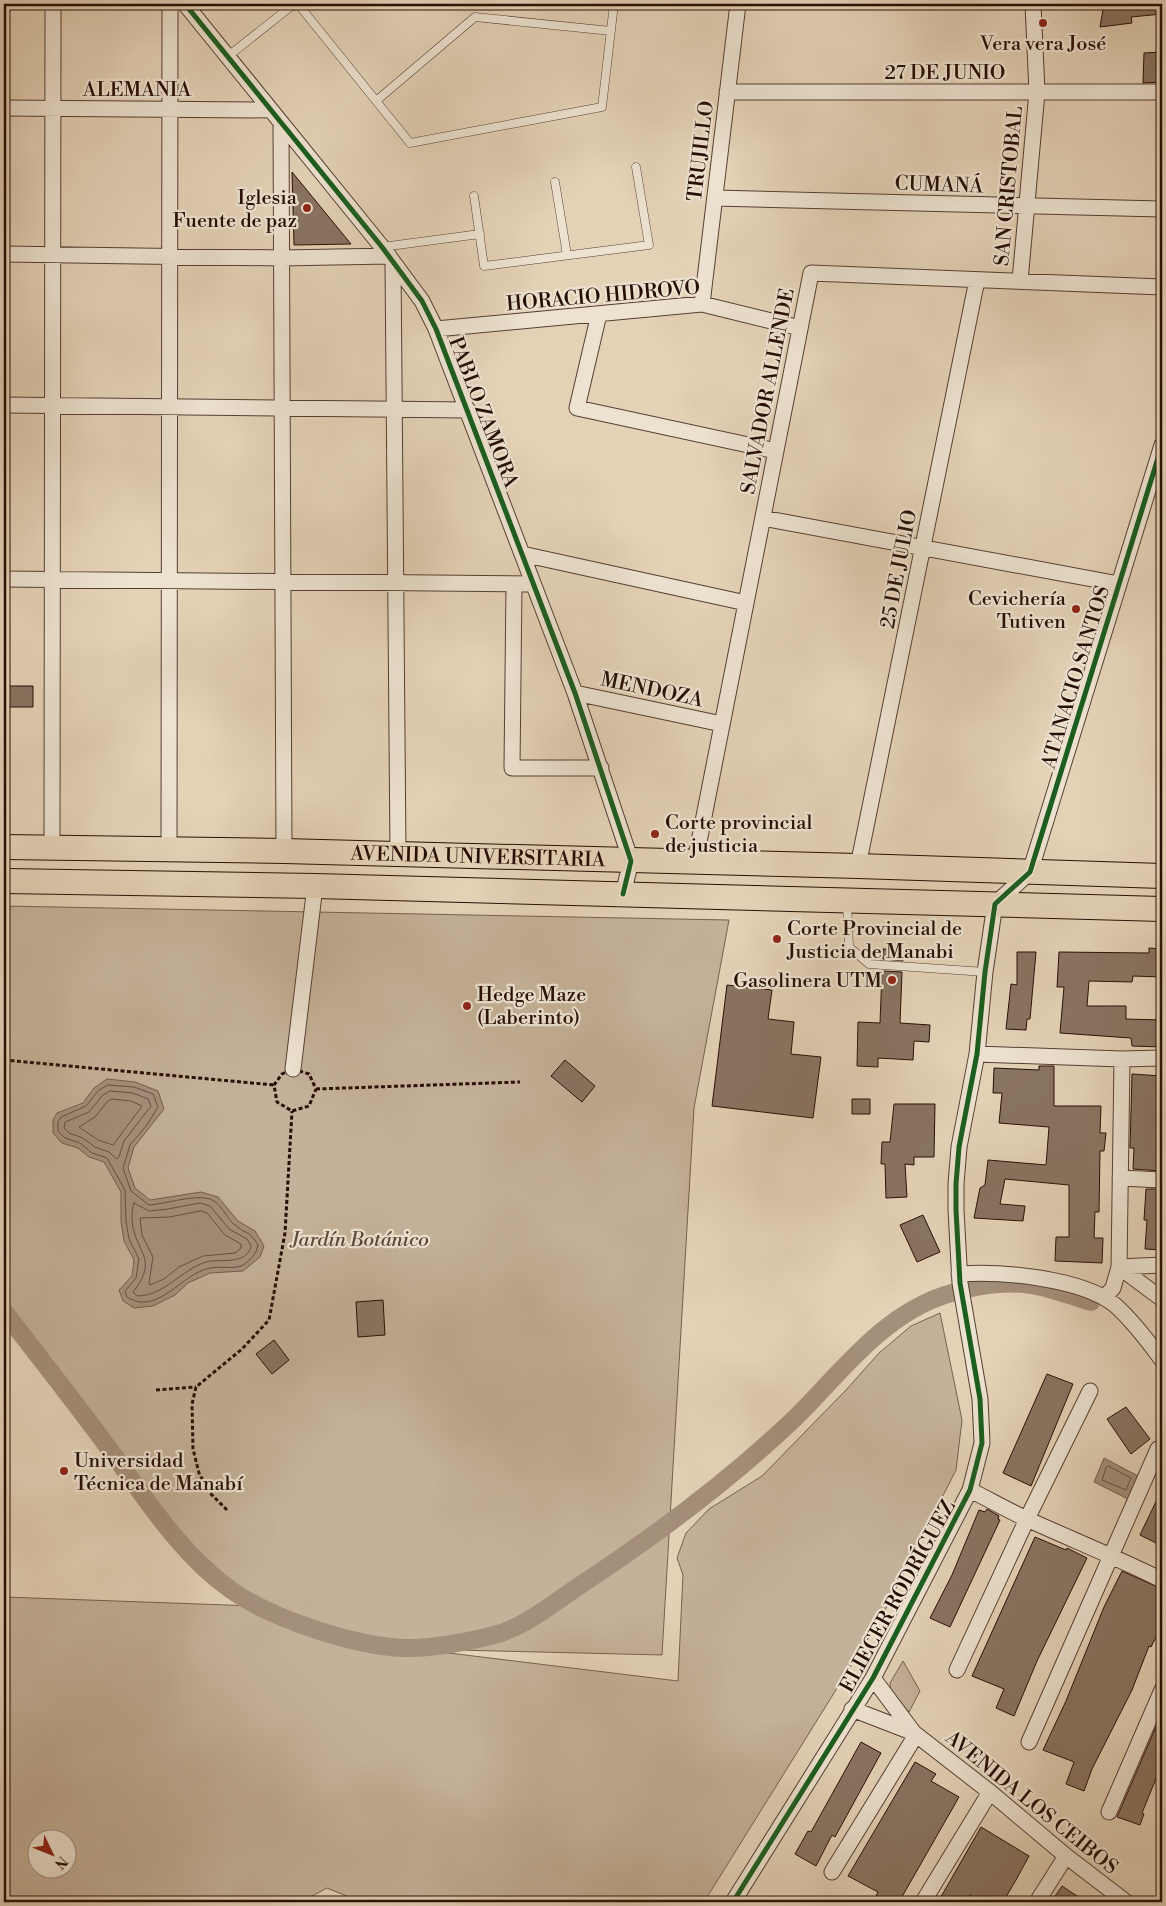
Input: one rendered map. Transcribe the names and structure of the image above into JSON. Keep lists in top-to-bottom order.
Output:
{
  "streets": {
    "main road": ["AVENIDA UNIVERSITARIA"],
    "street": [
      "27 DE JUNIO",
      "ALEMANIA",
      "TRUJILLO",
      "CUMANÁ",
      "SAN CRISTOBAL",
      "HORACIO HIDROVO",
      "SALVADOR ALLENDE",
      "PABLO ZAMORA",
      "25 DE JULIO",
      "ATANACIO SANTOS",
      "MENDOZA",
      "ELIECER RODRÍGUEZ",
      "AVENIDA LOS CEIBOS"
    ]
  },
  "crossings": [
    ["27 DE JUNIO", "TRUJILLO"],
    ["27 DE JUNIO", "SAN CRISTOBAL"],
    ["ALEMANIA", "PABLO ZAMORA"],
    ["TRUJILLO", "CUMANÁ"],
    ["TRUJILLO", "HORACIO HIDROVO"],
    ["CUMANÁ", "SAN CRISTOBAL"],
    ["SAN CRISTOBAL", "SALVADOR ALLENDE"],
    ["HORACIO HIDROVO", "SALVADOR ALLENDE"],
    ["HORACIO HIDROVO", "PABLO ZAMORA"],
    ["SALVADOR ALLENDE", "25 DE JULIO"],
    ["SALVADOR ALLENDE", "MENDOZA"],
    ["SALVADOR ALLENDE", "AVENIDA UNIVERSITARIA"],
    ["PABLO ZAMORA", "MENDOZA"],
    ["PABLO ZAMORA", "AVENIDA UNIVERSITARIA"],
    ["25 DE JULIO", "AVENIDA UNIVERSITARIA"],
    ["ATANACIO SANTOS", "AVENIDA UNIVERSITARIA"],
    ["AVENIDA UNIVERSITARIA", "ELIECER RODRÍGUEZ"]
  ],
  "parks": ["Jardín Botánico"],
  "places": [
    "Vera vera José",
    "Iglesia Fuente de paz",
    "Cevichería Tutiven",
    "Corte provincial de justicia",
    "Corte Provincial de Justicia de Manabi",
    "Gasolinera UTM",
    "Hedge Maze (Laberinto)",
    "Universidad Técnica de Manabí"
  ],
  "north": "bottom right"
}
